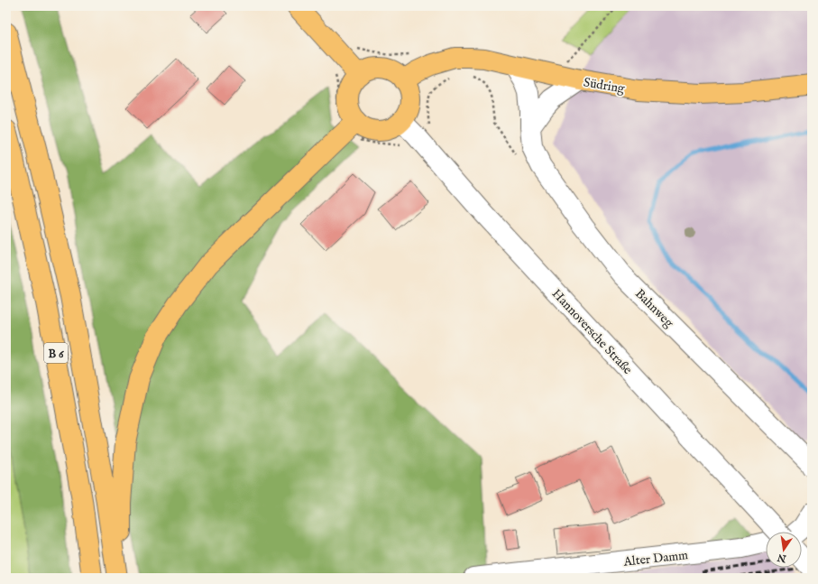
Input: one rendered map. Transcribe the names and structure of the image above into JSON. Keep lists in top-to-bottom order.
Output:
{
  "streets": {
    "main road": ["Südring", "B 6"],
    "street": ["Bahnweg", "Hannoversche Straße", "Alter Damm"]
  },
  "crossings": [
    ["Südring", "Bahnweg"],
    ["Südring", "Hannoversche Straße"]
  ],
  "north": "bottom"
}
